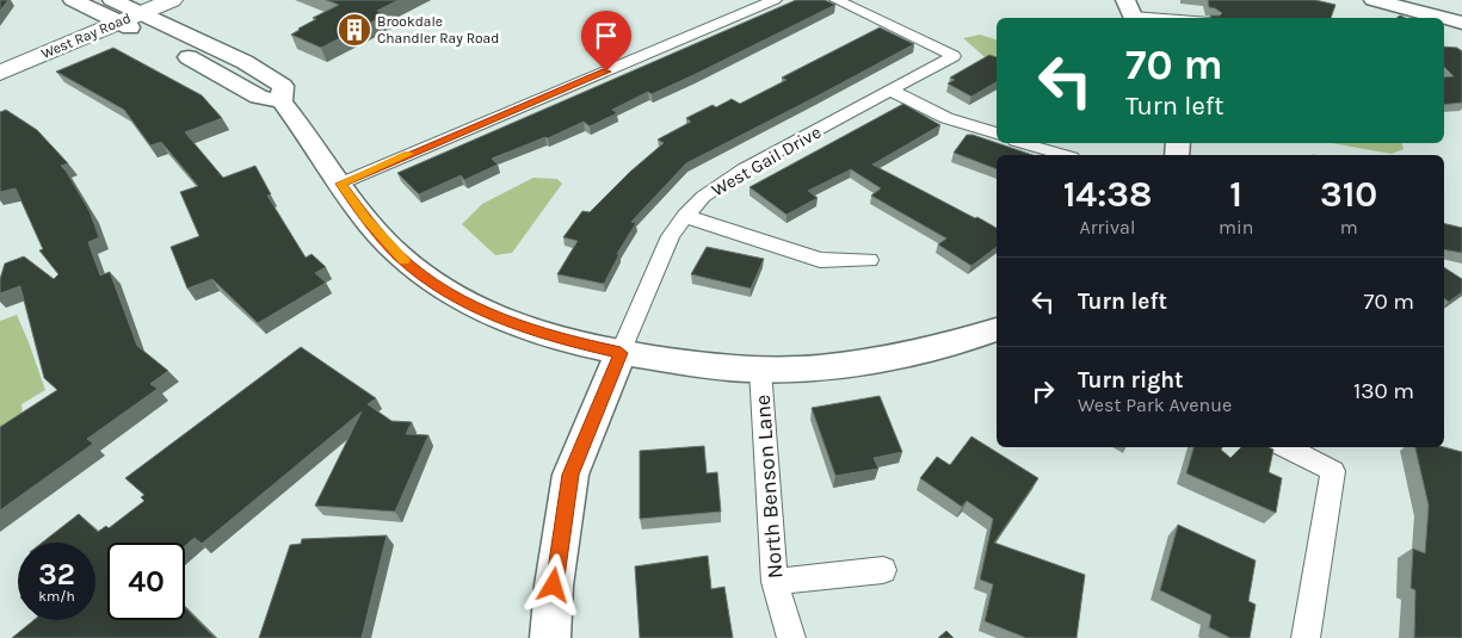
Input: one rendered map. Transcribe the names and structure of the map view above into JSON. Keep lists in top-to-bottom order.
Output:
{
  "streets": {
    "main road": ["West Ray Road"],
    "street": ["West Gail Drive", "North Benson Lane"]
  },
  "places": {
    "building": ["Brookdale Chandler Ray Road"]
  },
  "page": {
    "turn": ["70 m", "Turn left"],
    "eta": [
      "14:38",
      "Arrival",
      "1",
      "min",
      "310",
      "m"
    ],
    "list": [
      {
        "name": "Turn left",
        "value": "70 m"
      },
      {
        "name": "Turn right",
        "note": "West Park Avenue",
        "value": "130 m"
      }
    ],
    "speed": "32 km/h",
    "limit": "40"
  }
}
